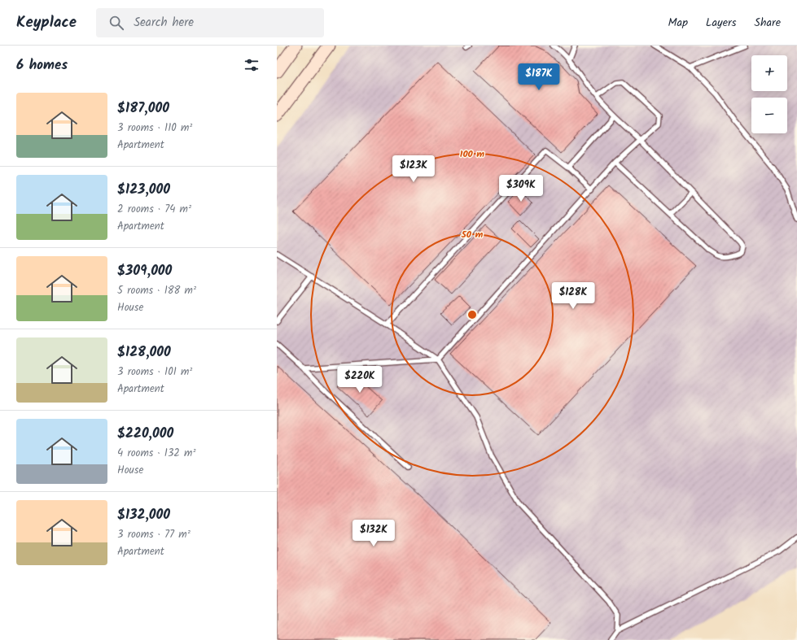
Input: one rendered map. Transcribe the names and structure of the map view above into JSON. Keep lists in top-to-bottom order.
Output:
{
  "page": {
    "header": "Keyplace",
    "search": "Search here",
    "nav": ["Map", "Layers", "Share"],
    "heading": "6 homes",
    "map_buttons": ["+", "−"],
    "price": [
      "$187K",
      "$123K",
      "$309K",
      "$128K",
      "$220K",
      "$132K"
    ],
    "list": [
      {
        "name": "$187,000",
        "note": "3 rooms · 110 m² · Apartment"
      },
      {
        "name": "$123,000",
        "note": "2 rooms · 74 m² · Apartment"
      },
      {
        "name": "$309,000",
        "note": "5 rooms · 188 m² · House"
      },
      {
        "name": "$128,000",
        "note": "3 rooms · 101 m² · Apartment"
      },
      {
        "name": "$220,000",
        "note": "4 rooms · 132 m² · House"
      },
      {
        "name": "$132,000",
        "note": "3 rooms · 77 m² · Apartment"
      }
    ]
  },
  "rings": ["100 m", "50 m"]
}
